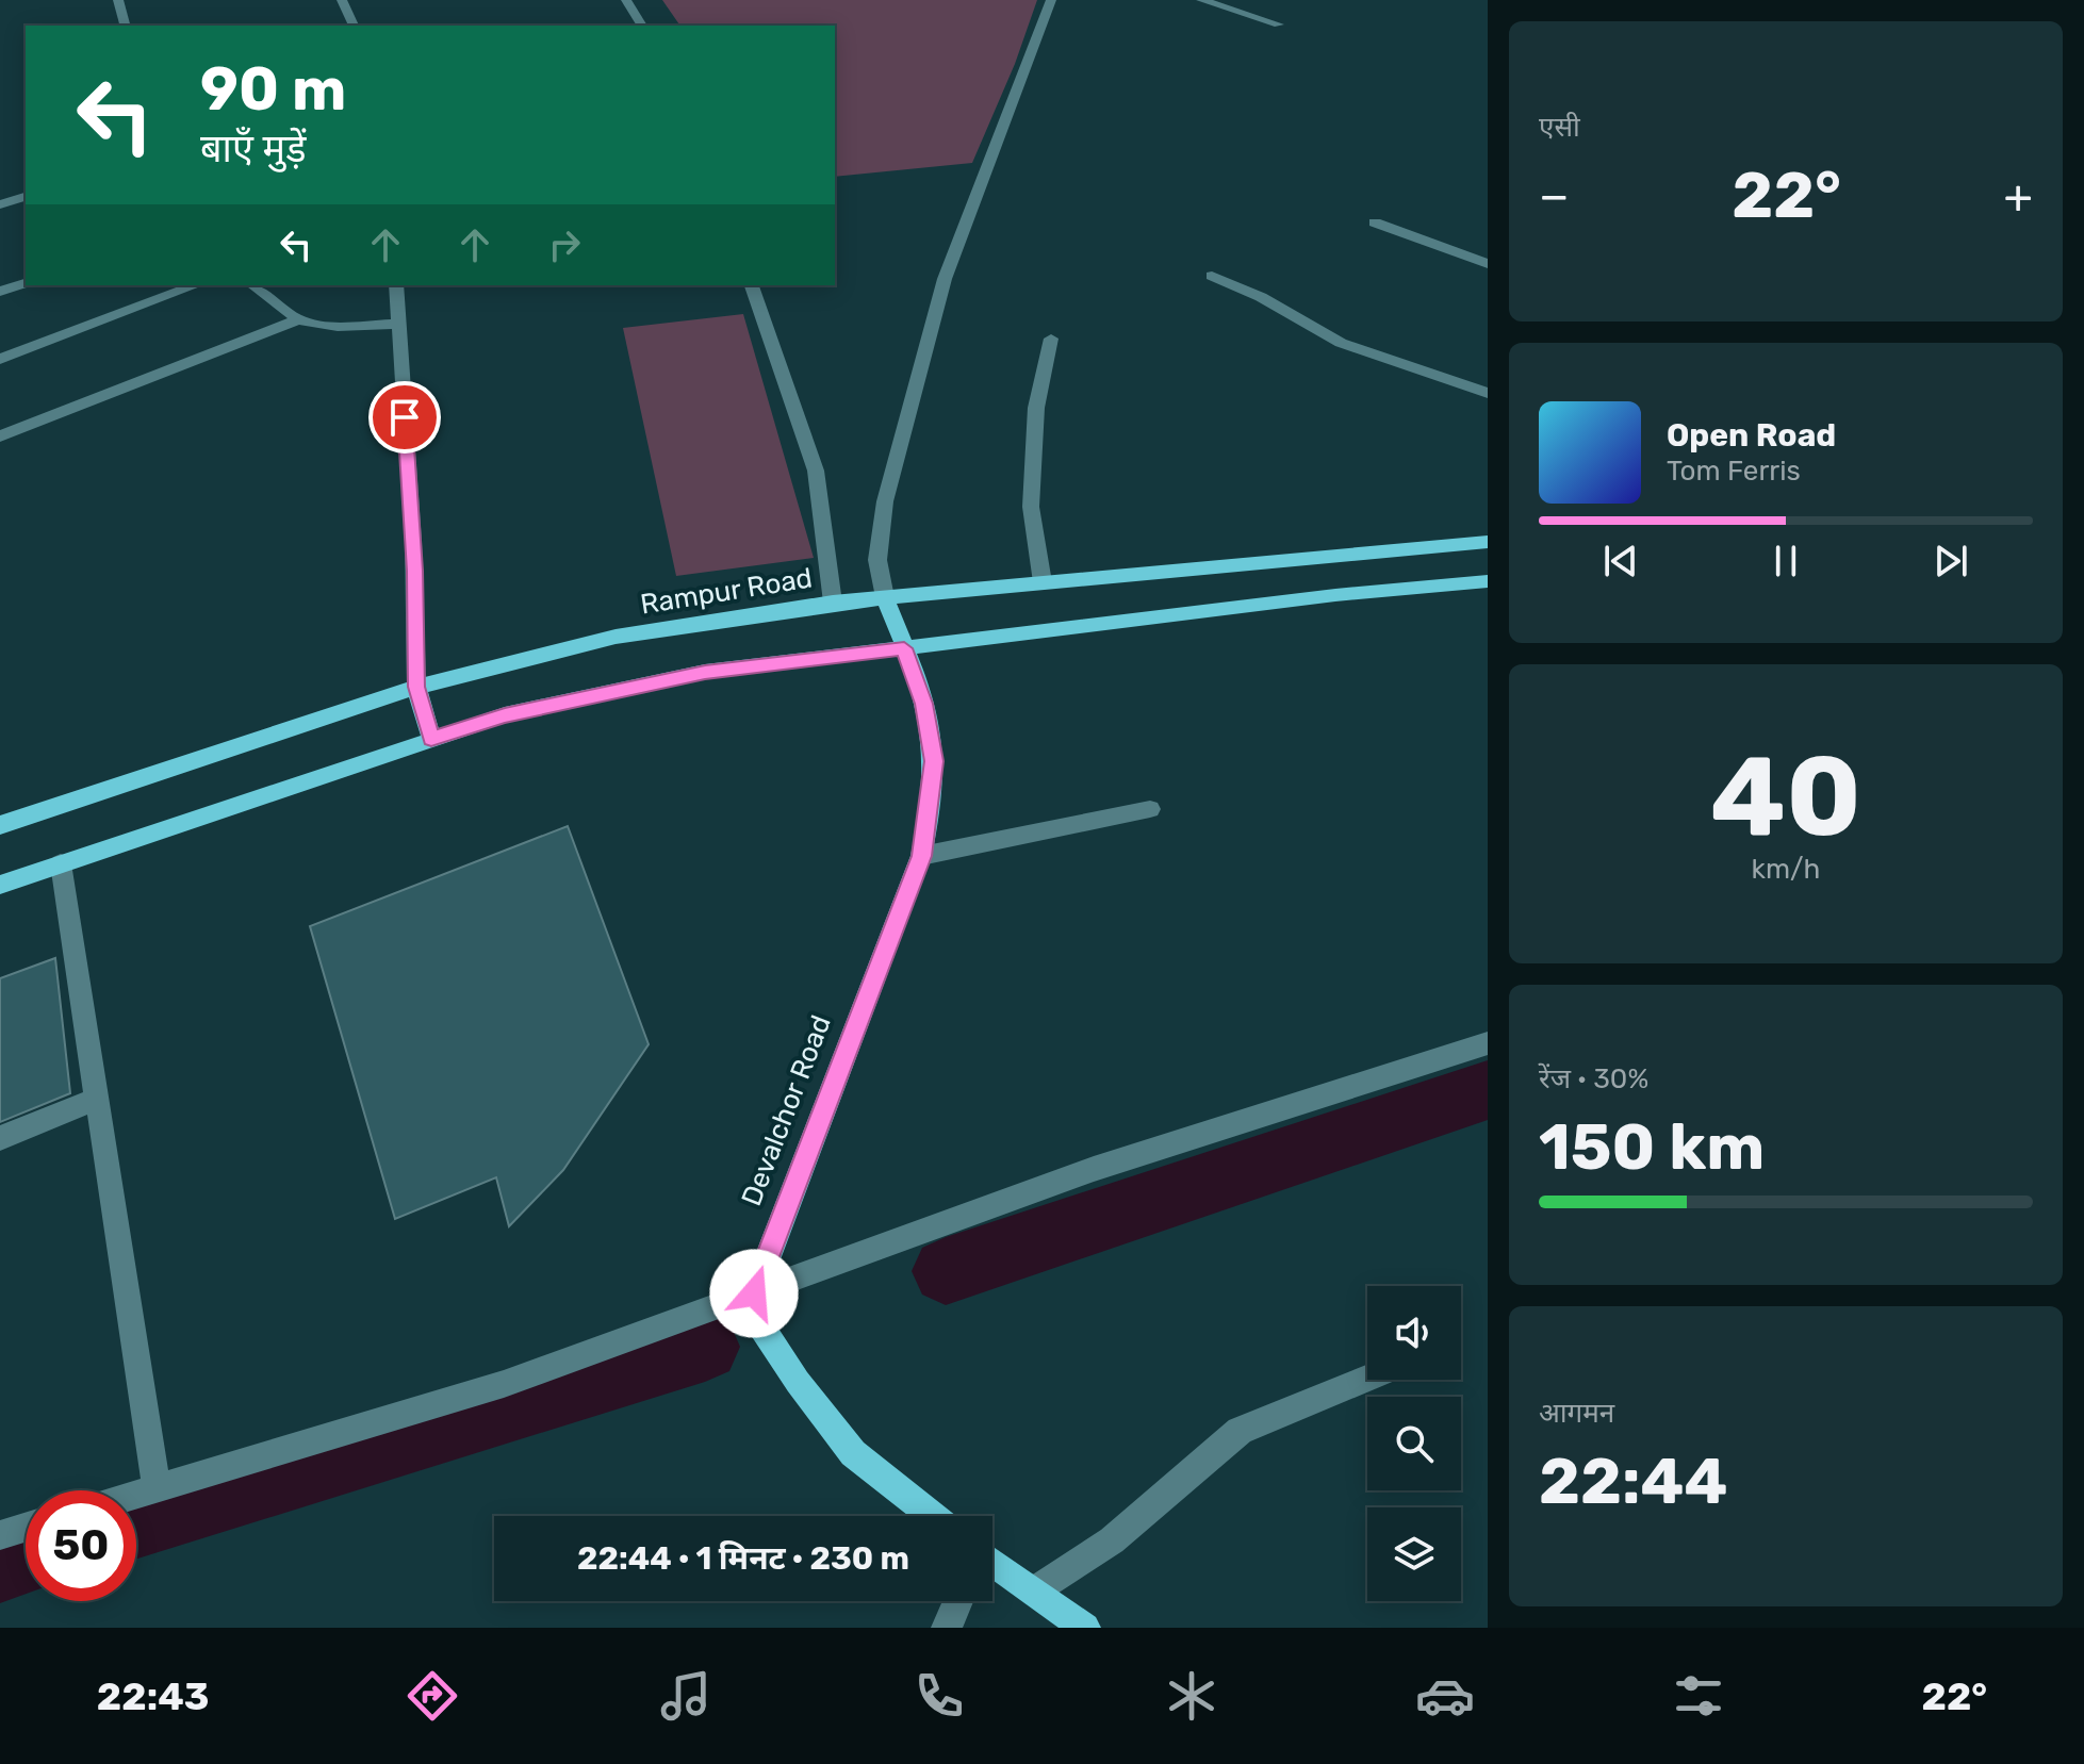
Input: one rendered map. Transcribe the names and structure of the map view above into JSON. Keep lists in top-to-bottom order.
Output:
{
  "streets": {
    "main road": ["Rampur Road", "Devalchor Road"]
  },
  "crossings": [
    ["Rampur Road", "Devalchor Road"]
  ],
  "page": {
    "tile": [
      "एसी",
      ["40", "km/h"],
      ["रेंज · 30%", "150 km"],
      ["आगमन", "22:44"]
    ],
    "turn": ["90 m", "बाएँ मुड़ें"],
    "heat": ["−", "22°", "+"],
    "song": ["Open Road", "Tom Ferris"],
    "limit": "50",
    "trip": "22:44 · 1 मिनट · 230 m",
    "tabs": ["22:43", "22°"]
  }
}
